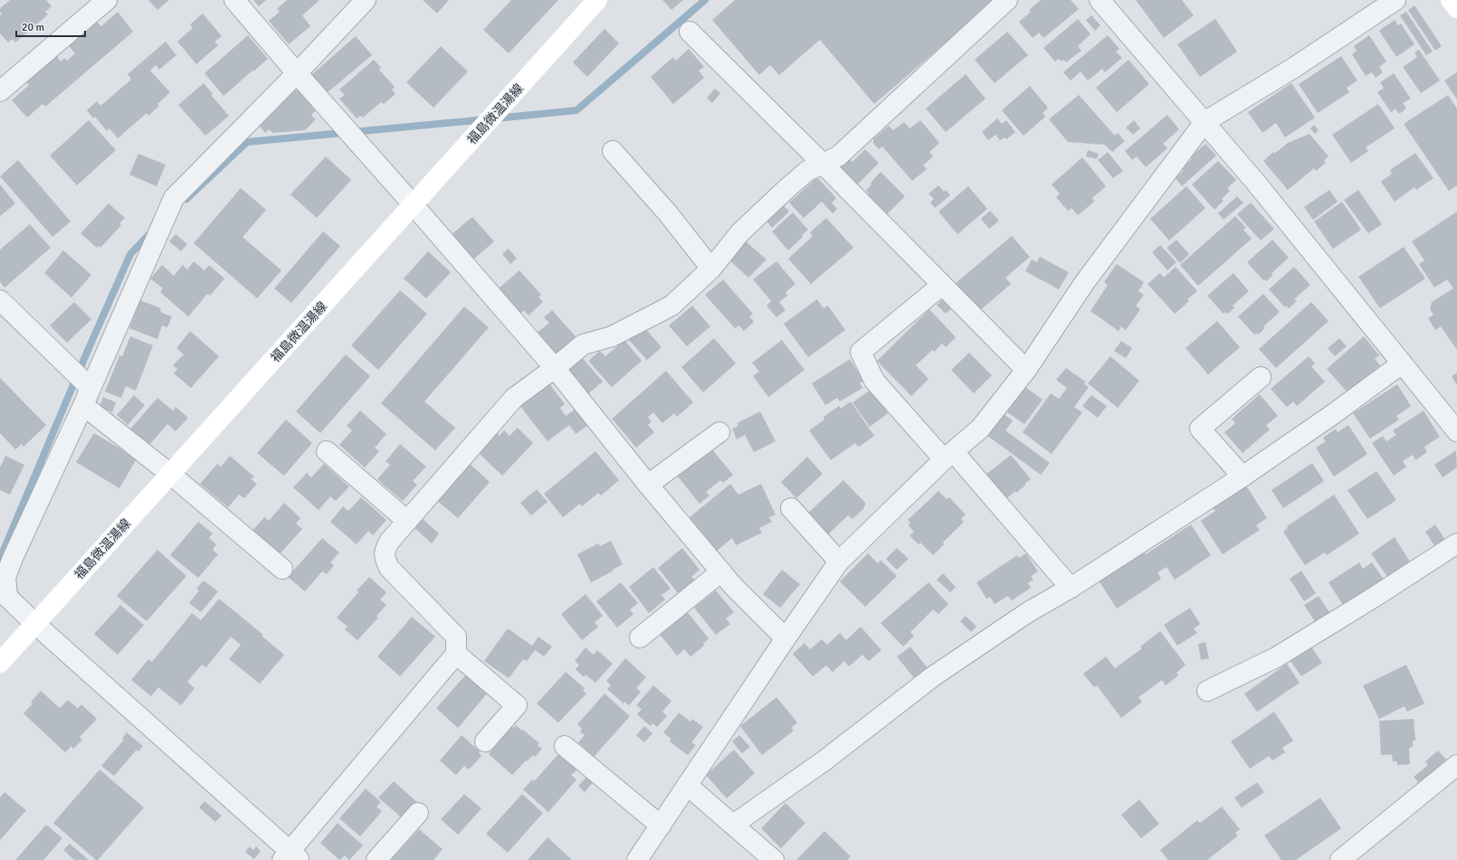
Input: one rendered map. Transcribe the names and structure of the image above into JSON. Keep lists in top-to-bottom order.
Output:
{
  "streets": {
    "main road": ["福島微温湯線"]
  },
  "scale_bar": "20 m"
}
